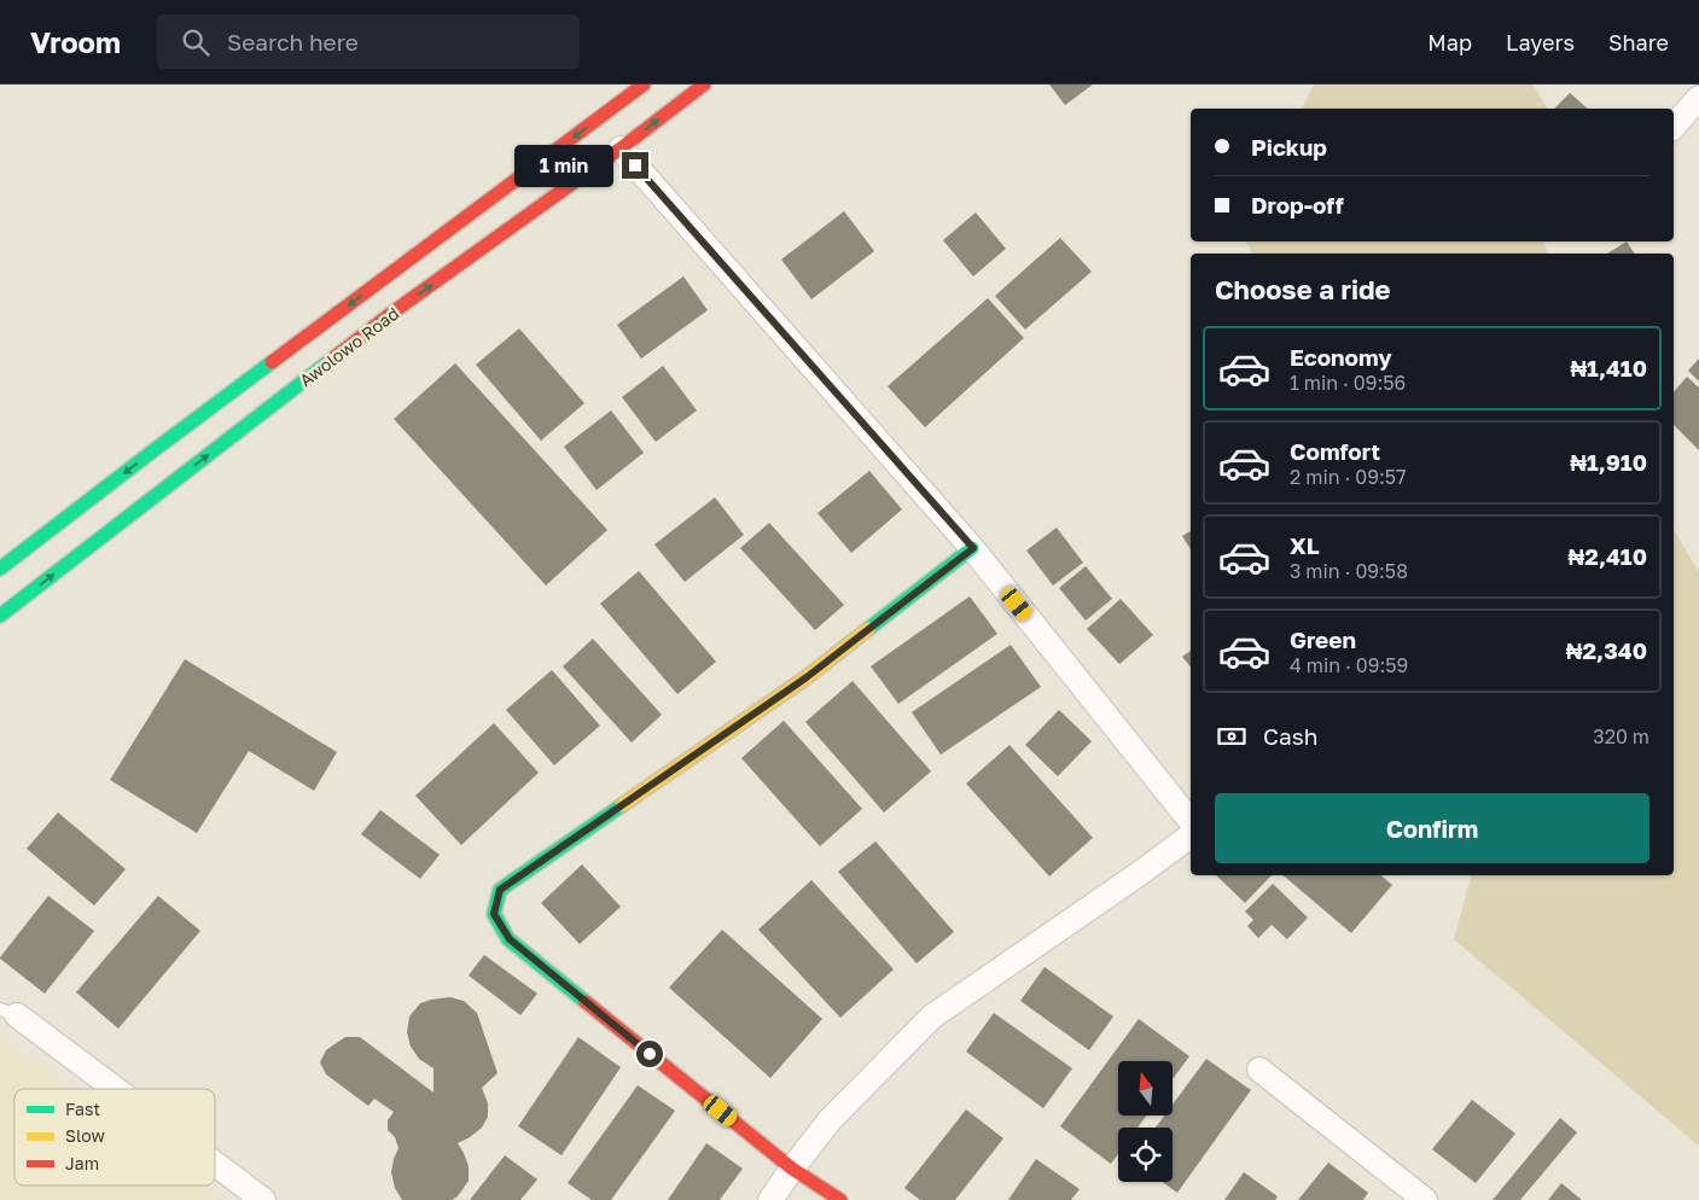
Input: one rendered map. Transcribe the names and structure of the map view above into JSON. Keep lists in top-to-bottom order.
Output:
{
  "streets": {
    "main road": ["Awolowo Road"]
  },
  "legend": ["Fast", "Slow", "Jam"],
  "north": "top",
  "page": {
    "header": "Vroom",
    "search": "Search here",
    "nav": ["Map", "Layers", "Share"],
    "banner": ["Pickup", "Drop-off"],
    "bubble": "1 min",
    "heading": "Choose a ride",
    "list": [
      {
        "name": "Economy",
        "note": "1 min · 09:56",
        "value": "₦1,410"
      },
      {
        "name": "Comfort",
        "note": "2 min · 09:57",
        "value": "₦1,910"
      },
      {
        "name": "XL",
        "note": "3 min · 09:58",
        "value": "₦2,410"
      },
      {
        "name": "Green",
        "note": "4 min · 09:59",
        "value": "₦2,340"
      }
    ],
    "pay": ["Cash", "320 m"],
    "buttons": "Confirm"
  }
}
